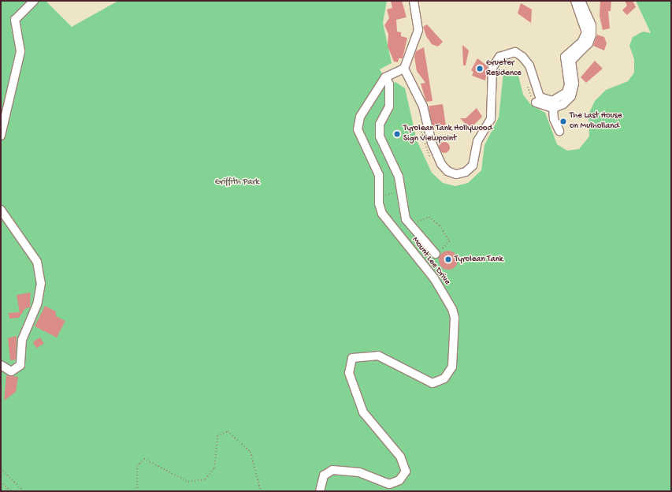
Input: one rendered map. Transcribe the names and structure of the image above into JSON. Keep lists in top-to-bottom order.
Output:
{
  "streets": {
    "street": ["Mount Lee Drive"]
  },
  "parks": ["Griffith Park"],
  "places": [
    "Grueter Residence",
    "The Last House on Mulholland",
    "Tyrolean Tank Hollywood Sign Viewpoint",
    "Tyrolean Tank"
  ]
}
